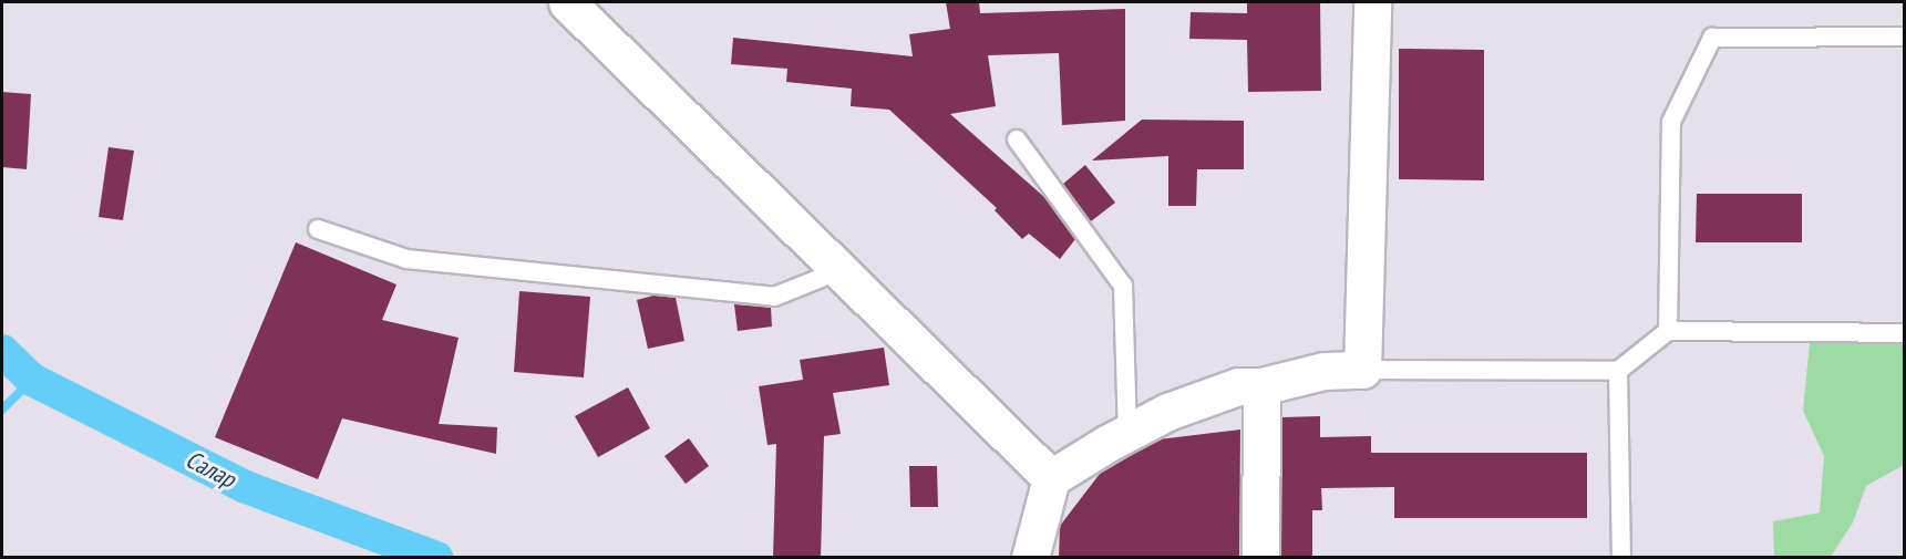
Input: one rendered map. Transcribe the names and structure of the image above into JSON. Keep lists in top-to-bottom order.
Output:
{
  "water": ["Салар"]
}
